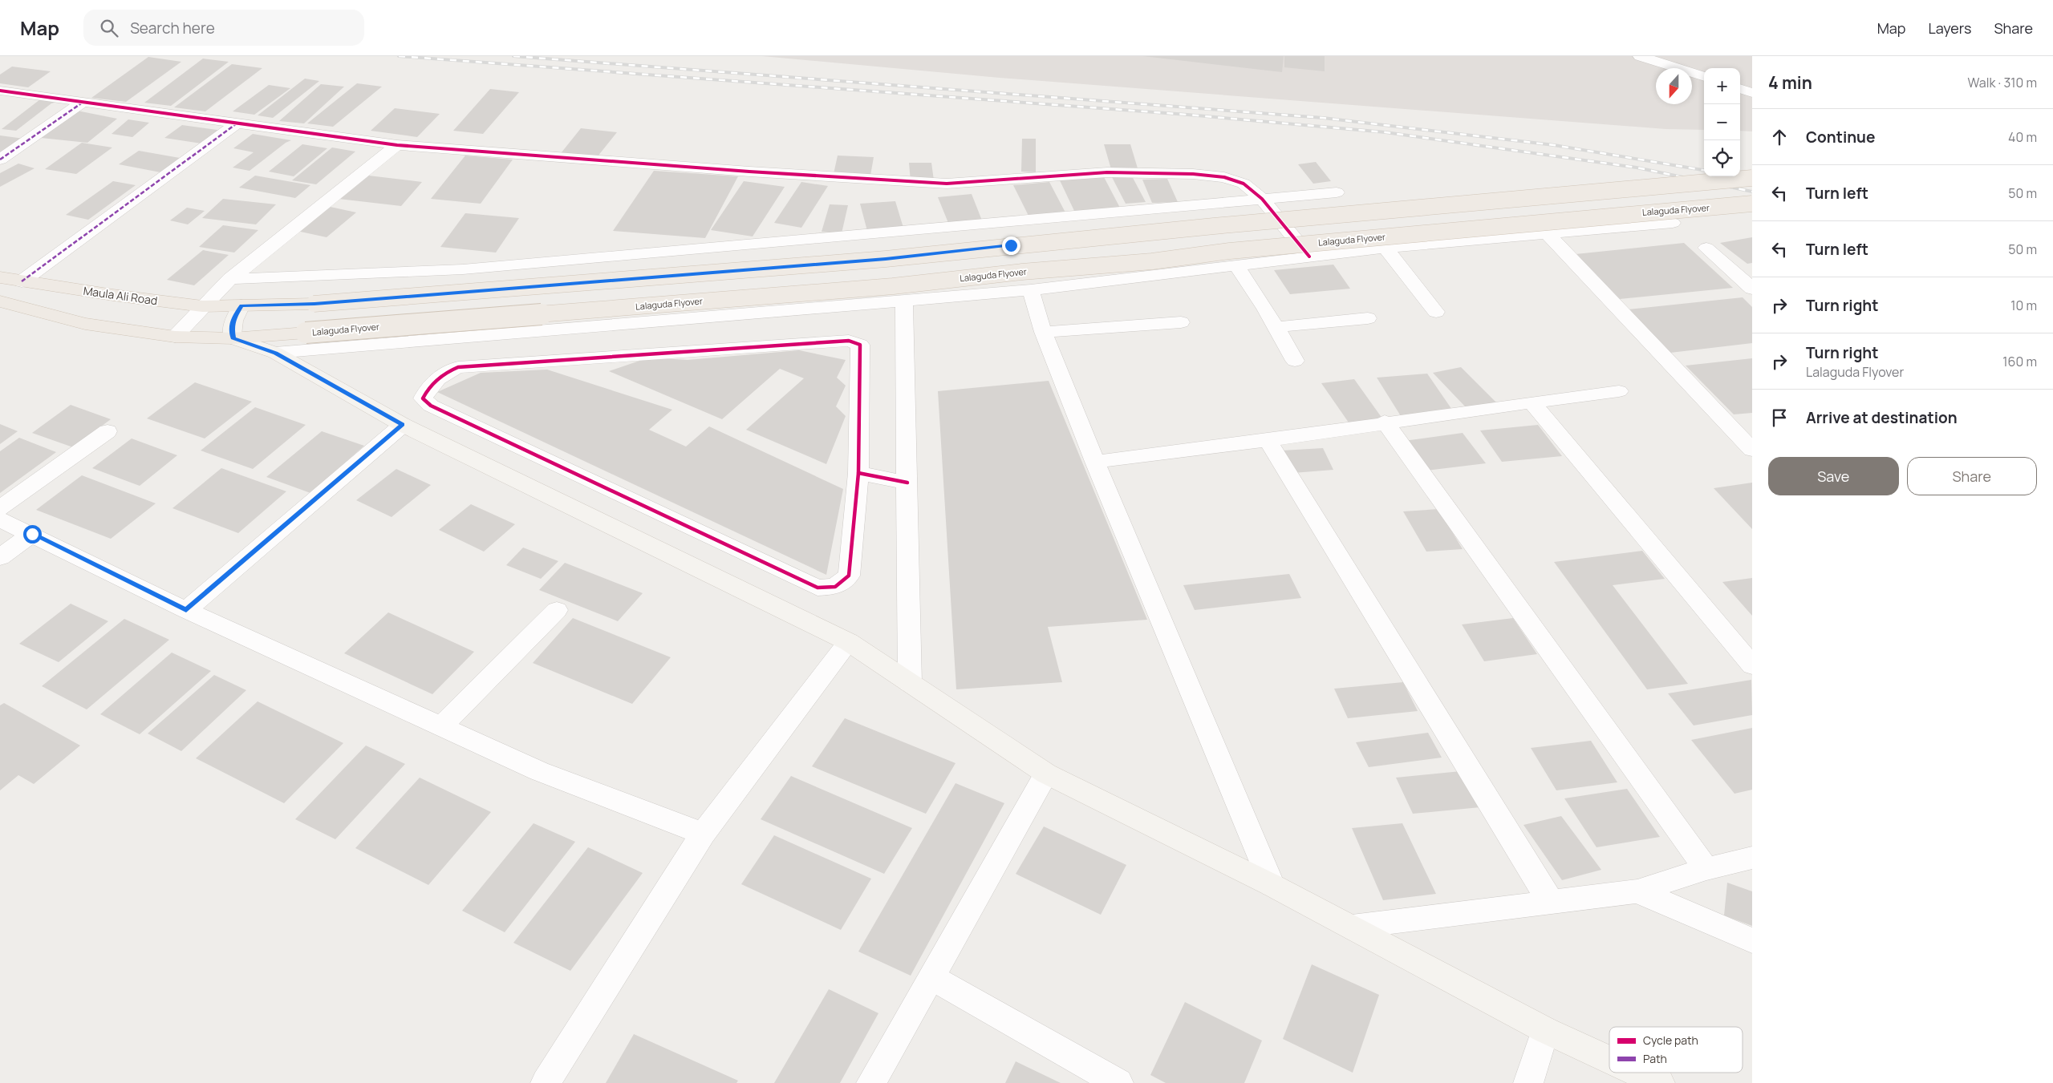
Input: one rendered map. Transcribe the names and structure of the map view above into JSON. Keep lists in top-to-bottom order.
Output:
{
  "streets": {
    "main road": ["Lalaguda Flyover", "Maula Ali Road"]
  },
  "legend": ["Cycle path", "Path"],
  "north": "bottom",
  "page": {
    "header": "Map",
    "search": "Search here",
    "nav": ["Map", "Layers", "Share"],
    "heading": ["4 min", "Walk · 310 m"],
    "map_buttons": ["+", "−"],
    "list": [
      ["Continue", "40 m"],
      ["Turn left", "50 m"],
      ["Turn left", "50 m"],
      ["Turn right", "10 m"],
      ["Turn right", "Lalaguda Flyover", "160 m"],
      "Arrive at destination"
    ],
    "buttons": ["Save", "Share"]
  }
}
